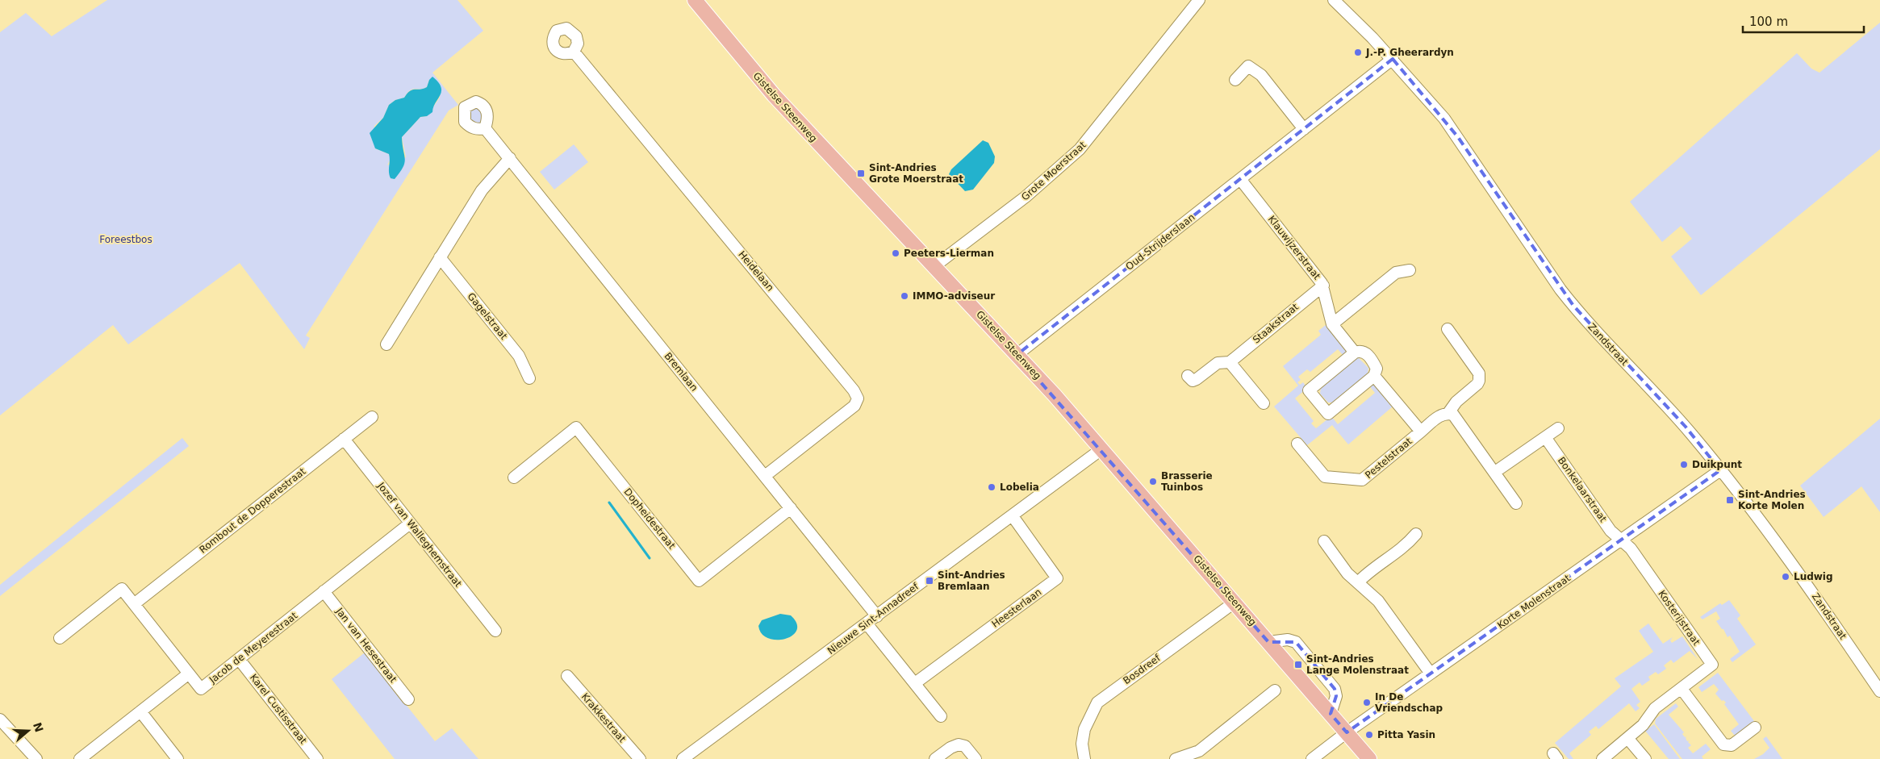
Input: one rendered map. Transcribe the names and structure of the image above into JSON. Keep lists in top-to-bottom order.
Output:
{
  "streets": {
    "main road": ["Gistelse Steenweg"],
    "street": [
      "Grote Moerstraat",
      "Oud-Strijderslaan",
      "Klauwijzerstraat",
      "Heidelaan",
      "Gagelstraat",
      "Staakstraat",
      "Zandstraat",
      "Bremlaan",
      "Pestelstraat",
      "Bonkelaarstraat",
      "Rombout de Dopperestraat",
      "Dopheidestraat",
      "Jozef van Walleghemstraat",
      "Korte Molenstraat",
      "Heesterlaan",
      "Kosterijstraat",
      "Nieuwe Sint-Annadreef",
      "Jan van Hesestraat",
      "Jacob de Meyerestraat",
      "Bosdreef",
      "Karel Custisstraat",
      "Krakkestraat"
    ]
  },
  "crossings": [
    ["Gistelse Steenweg", "Grote Moerstraat"],
    ["Gistelse Steenweg", "Oud-Strijderslaan"],
    ["Gistelse Steenweg", "Korte Molenstraat"],
    ["Gistelse Steenweg", "Nieuwe Sint-Annadreef"],
    ["Gistelse Steenweg", "Bosdreef"],
    ["Oud-Strijderslaan", "Klauwijzerstraat"],
    ["Oud-Strijderslaan", "Zandstraat"],
    ["Klauwijzerstraat", "Staakstraat"],
    ["Klauwijzerstraat", "Pestelstraat"],
    ["Heidelaan", "Bremlaan"],
    ["Zandstraat", "Korte Molenstraat"],
    ["Bremlaan", "Dopheidestraat"],
    ["Bremlaan", "Nieuwe Sint-Annadreef"],
    ["Bonkelaarstraat", "Korte Molenstraat"],
    ["Bonkelaarstraat", "Kosterijstraat"],
    ["Rombout de Dopperestraat", "Jozef van Walleghemstraat"],
    ["Jozef van Walleghemstraat", "Jacob de Meyerestraat"],
    ["Korte Molenstraat", "Kosterijstraat"],
    ["Heesterlaan", "Nieuwe Sint-Annadreef"],
    ["Jan van Hesestraat", "Jacob de Meyerestraat"],
    ["Jacob de Meyerestraat", "Karel Custisstraat"]
  ],
  "parks": ["Foreestbos"],
  "places": {
    "other": [
      "J.-P. Gheerardyn",
      "Peeters-Lierman",
      "IMMO-adviseur",
      "Duikpunt",
      "Brasserie Tuinbos",
      "Lobelia",
      "Ludwig",
      "In De Vriendschap",
      "Pitta Yasin"
    ],
    "transit": [
      "Sint-Andries Grote Moerstraat",
      "Sint-Andries Korte Molen",
      "Sint-Andries Bremlaan",
      "Sint-Andries Lange Molenstraat"
    ]
  },
  "scale_bar": "100 m",
  "north": "right"
}
